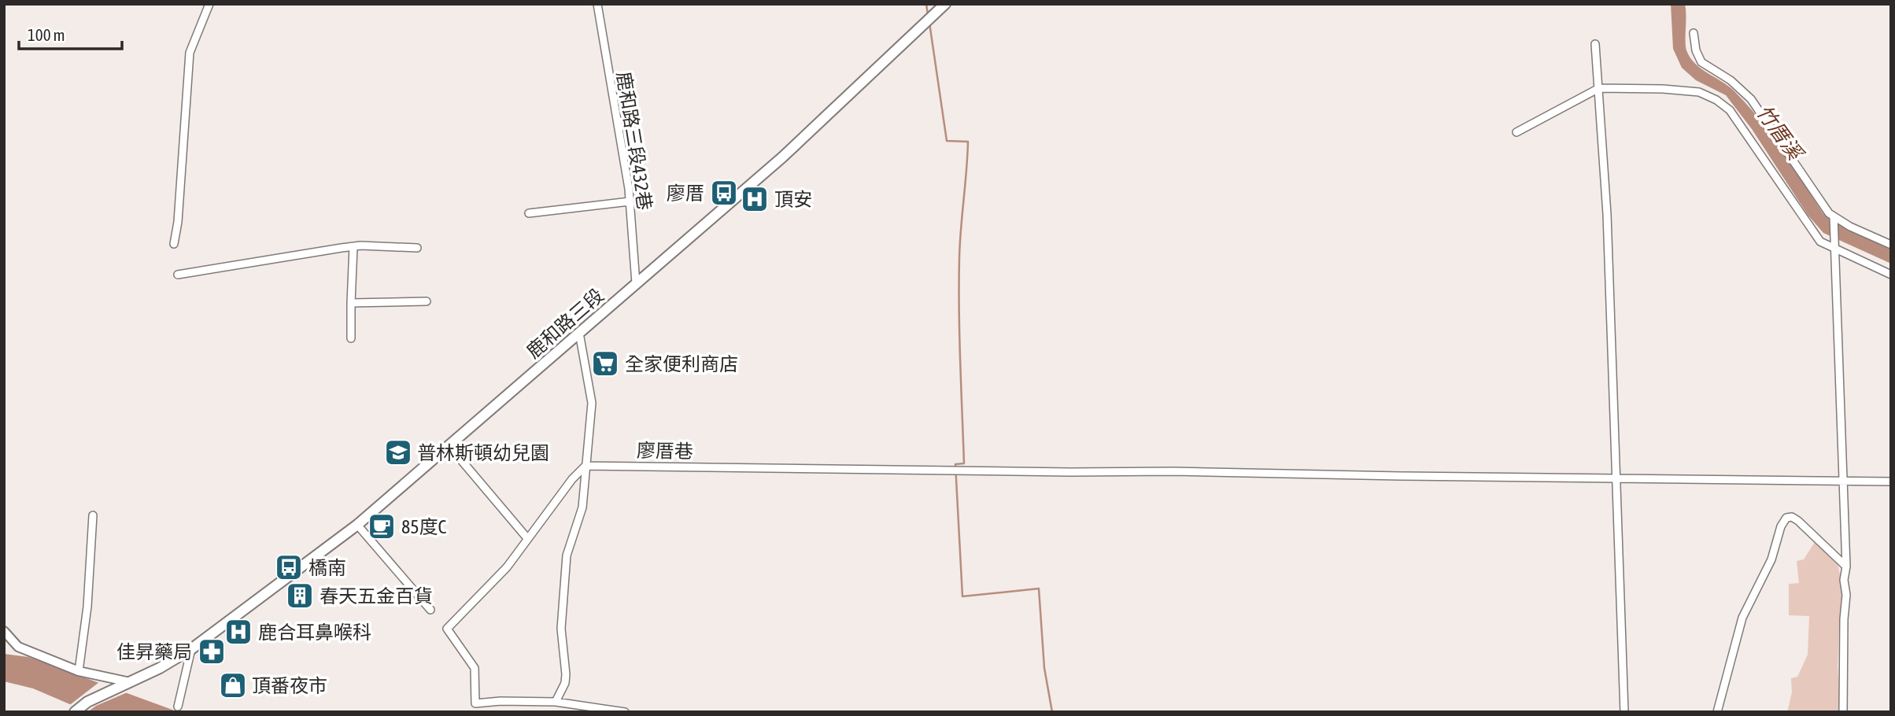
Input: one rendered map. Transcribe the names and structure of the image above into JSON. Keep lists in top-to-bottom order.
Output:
{
  "streets": {
    "main road": ["鹿和路三段"],
    "street": ["鹿和路三段432巷", "廖厝巷"]
  },
  "crossings": [
    ["鹿和路三段432巷", "鹿和路三段"]
  ],
  "water": ["竹厝溪"],
  "places": {
    "bus stop": ["廖厝", "橋南"],
    "hospital": ["頂安", "鹿合耳鼻喉科"],
    "supermarket": ["全家便利商店"],
    "school or university": ["普林斯頓幼兒園"],
    "cafe": ["85度C"],
    "building": ["春天五金百貨"],
    "pharmacy": ["佳昇藥局"],
    "shop": ["頂番夜市"]
  },
  "scale_bar": "100 m"
}
